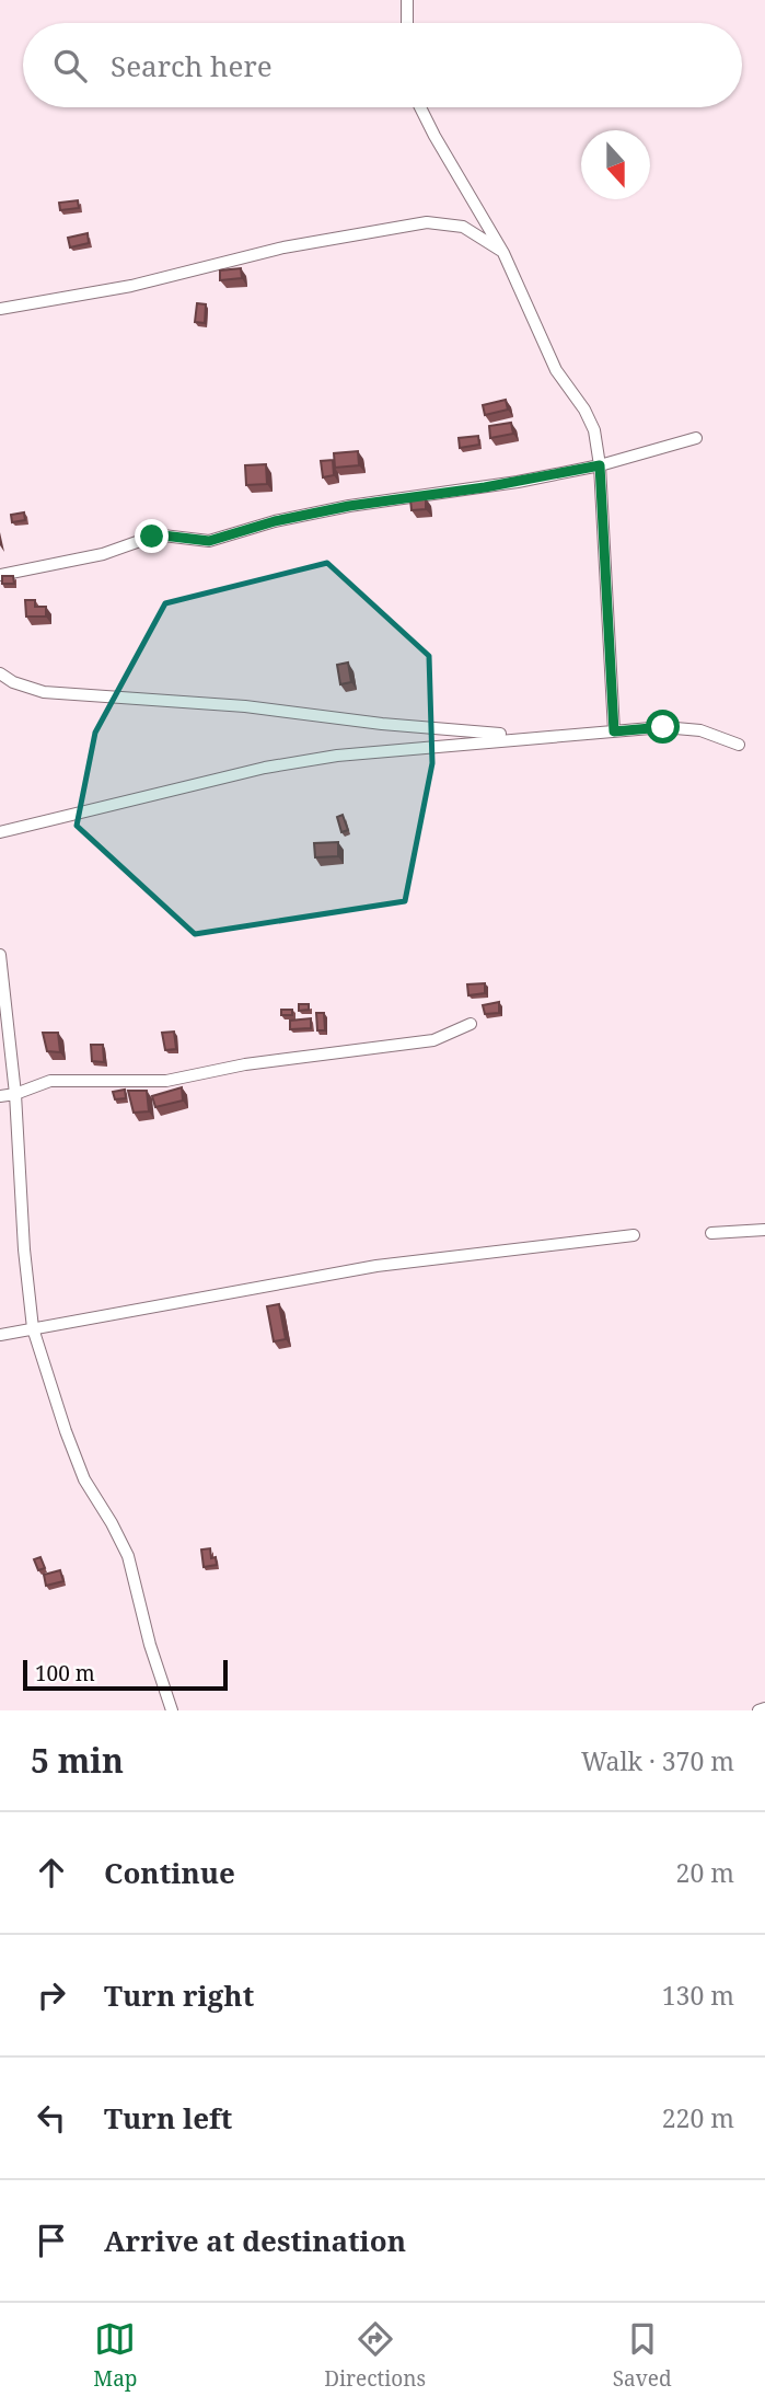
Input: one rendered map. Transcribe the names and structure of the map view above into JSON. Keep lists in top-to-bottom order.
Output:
{
  "scale_bar": "100 m",
  "north": "bottom",
  "page": {
    "search": "Search here",
    "scale": "100 m",
    "heading": ["5 min", "Walk · 370 m"],
    "list": [
      ["Continue", "20 m"],
      ["Turn right", "130 m"],
      ["Turn left", "220 m"],
      "Arrive at destination"
    ],
    "nav": ["Map", "Directions", "Saved"]
  }
}
